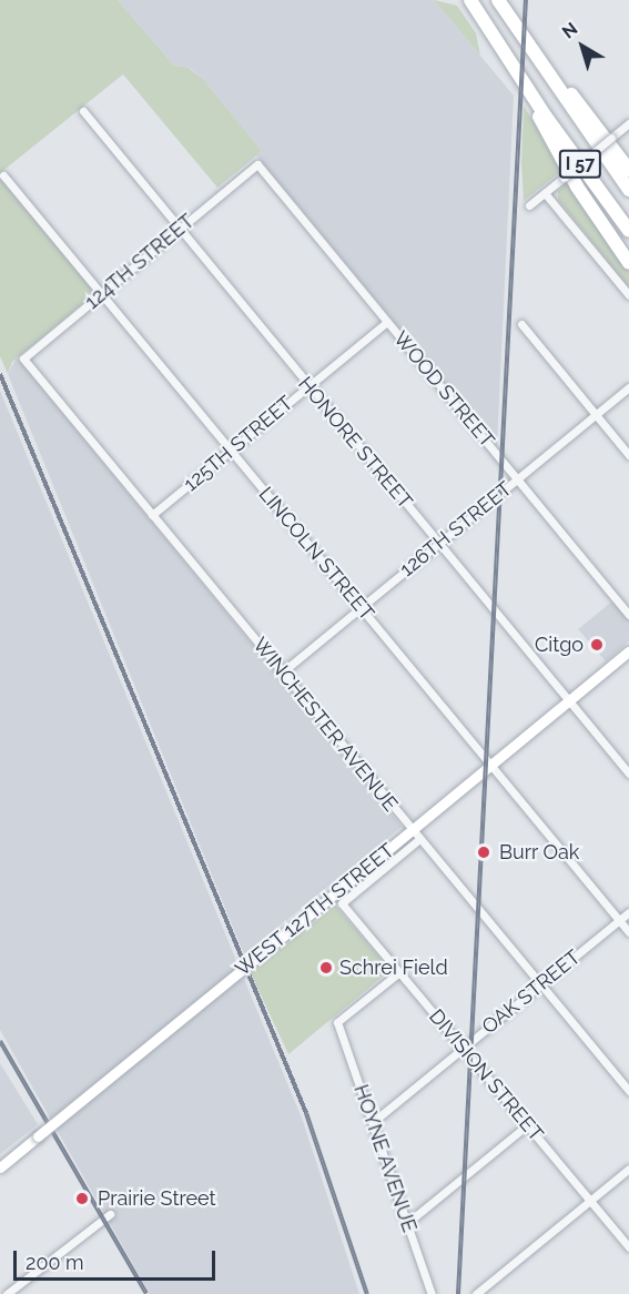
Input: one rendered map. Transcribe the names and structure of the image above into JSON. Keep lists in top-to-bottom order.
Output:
{
  "streets": {
    "highway": ["I 57"],
    "main road": ["WEST 127TH STREET"],
    "street": [
      "124TH STREET",
      "WOOD STREET",
      "HONORE STREET",
      "125TH STREET",
      "126TH STREET",
      "LINCOLN STREET",
      "WINCHESTER AVENUE",
      "OAK STREET",
      "DIVISION STREET",
      "HOYNE AVENUE"
    ]
  },
  "crossings": [
    ["124TH STREET", "WOOD STREET"],
    ["124TH STREET", "HONORE STREET"],
    ["124TH STREET", "LINCOLN STREET"],
    ["124TH STREET", "WINCHESTER AVENUE"],
    ["WOOD STREET", "125TH STREET"],
    ["WOOD STREET", "126TH STREET"],
    ["HONORE STREET", "125TH STREET"],
    ["HONORE STREET", "126TH STREET"],
    ["HONORE STREET", "WEST 127TH STREET"],
    ["125TH STREET", "LINCOLN STREET"],
    ["125TH STREET", "WINCHESTER AVENUE"],
    ["126TH STREET", "LINCOLN STREET"],
    ["126TH STREET", "WINCHESTER AVENUE"],
    ["LINCOLN STREET", "WEST 127TH STREET"],
    ["LINCOLN STREET", "OAK STREET"],
    ["WINCHESTER AVENUE", "WEST 127TH STREET"],
    ["WINCHESTER AVENUE", "OAK STREET"],
    ["WINCHESTER AVENUE", "DIVISION STREET"],
    ["OAK STREET", "DIVISION STREET"],
    ["OAK STREET", "HOYNE AVENUE"],
    ["DIVISION STREET", "HOYNE AVENUE"]
  ],
  "places": [
    "Citgo",
    "Burr Oak",
    "Schrei Field",
    "Prairie Street"
  ],
  "scale_bar": "200 m",
  "north": "top left"
}
